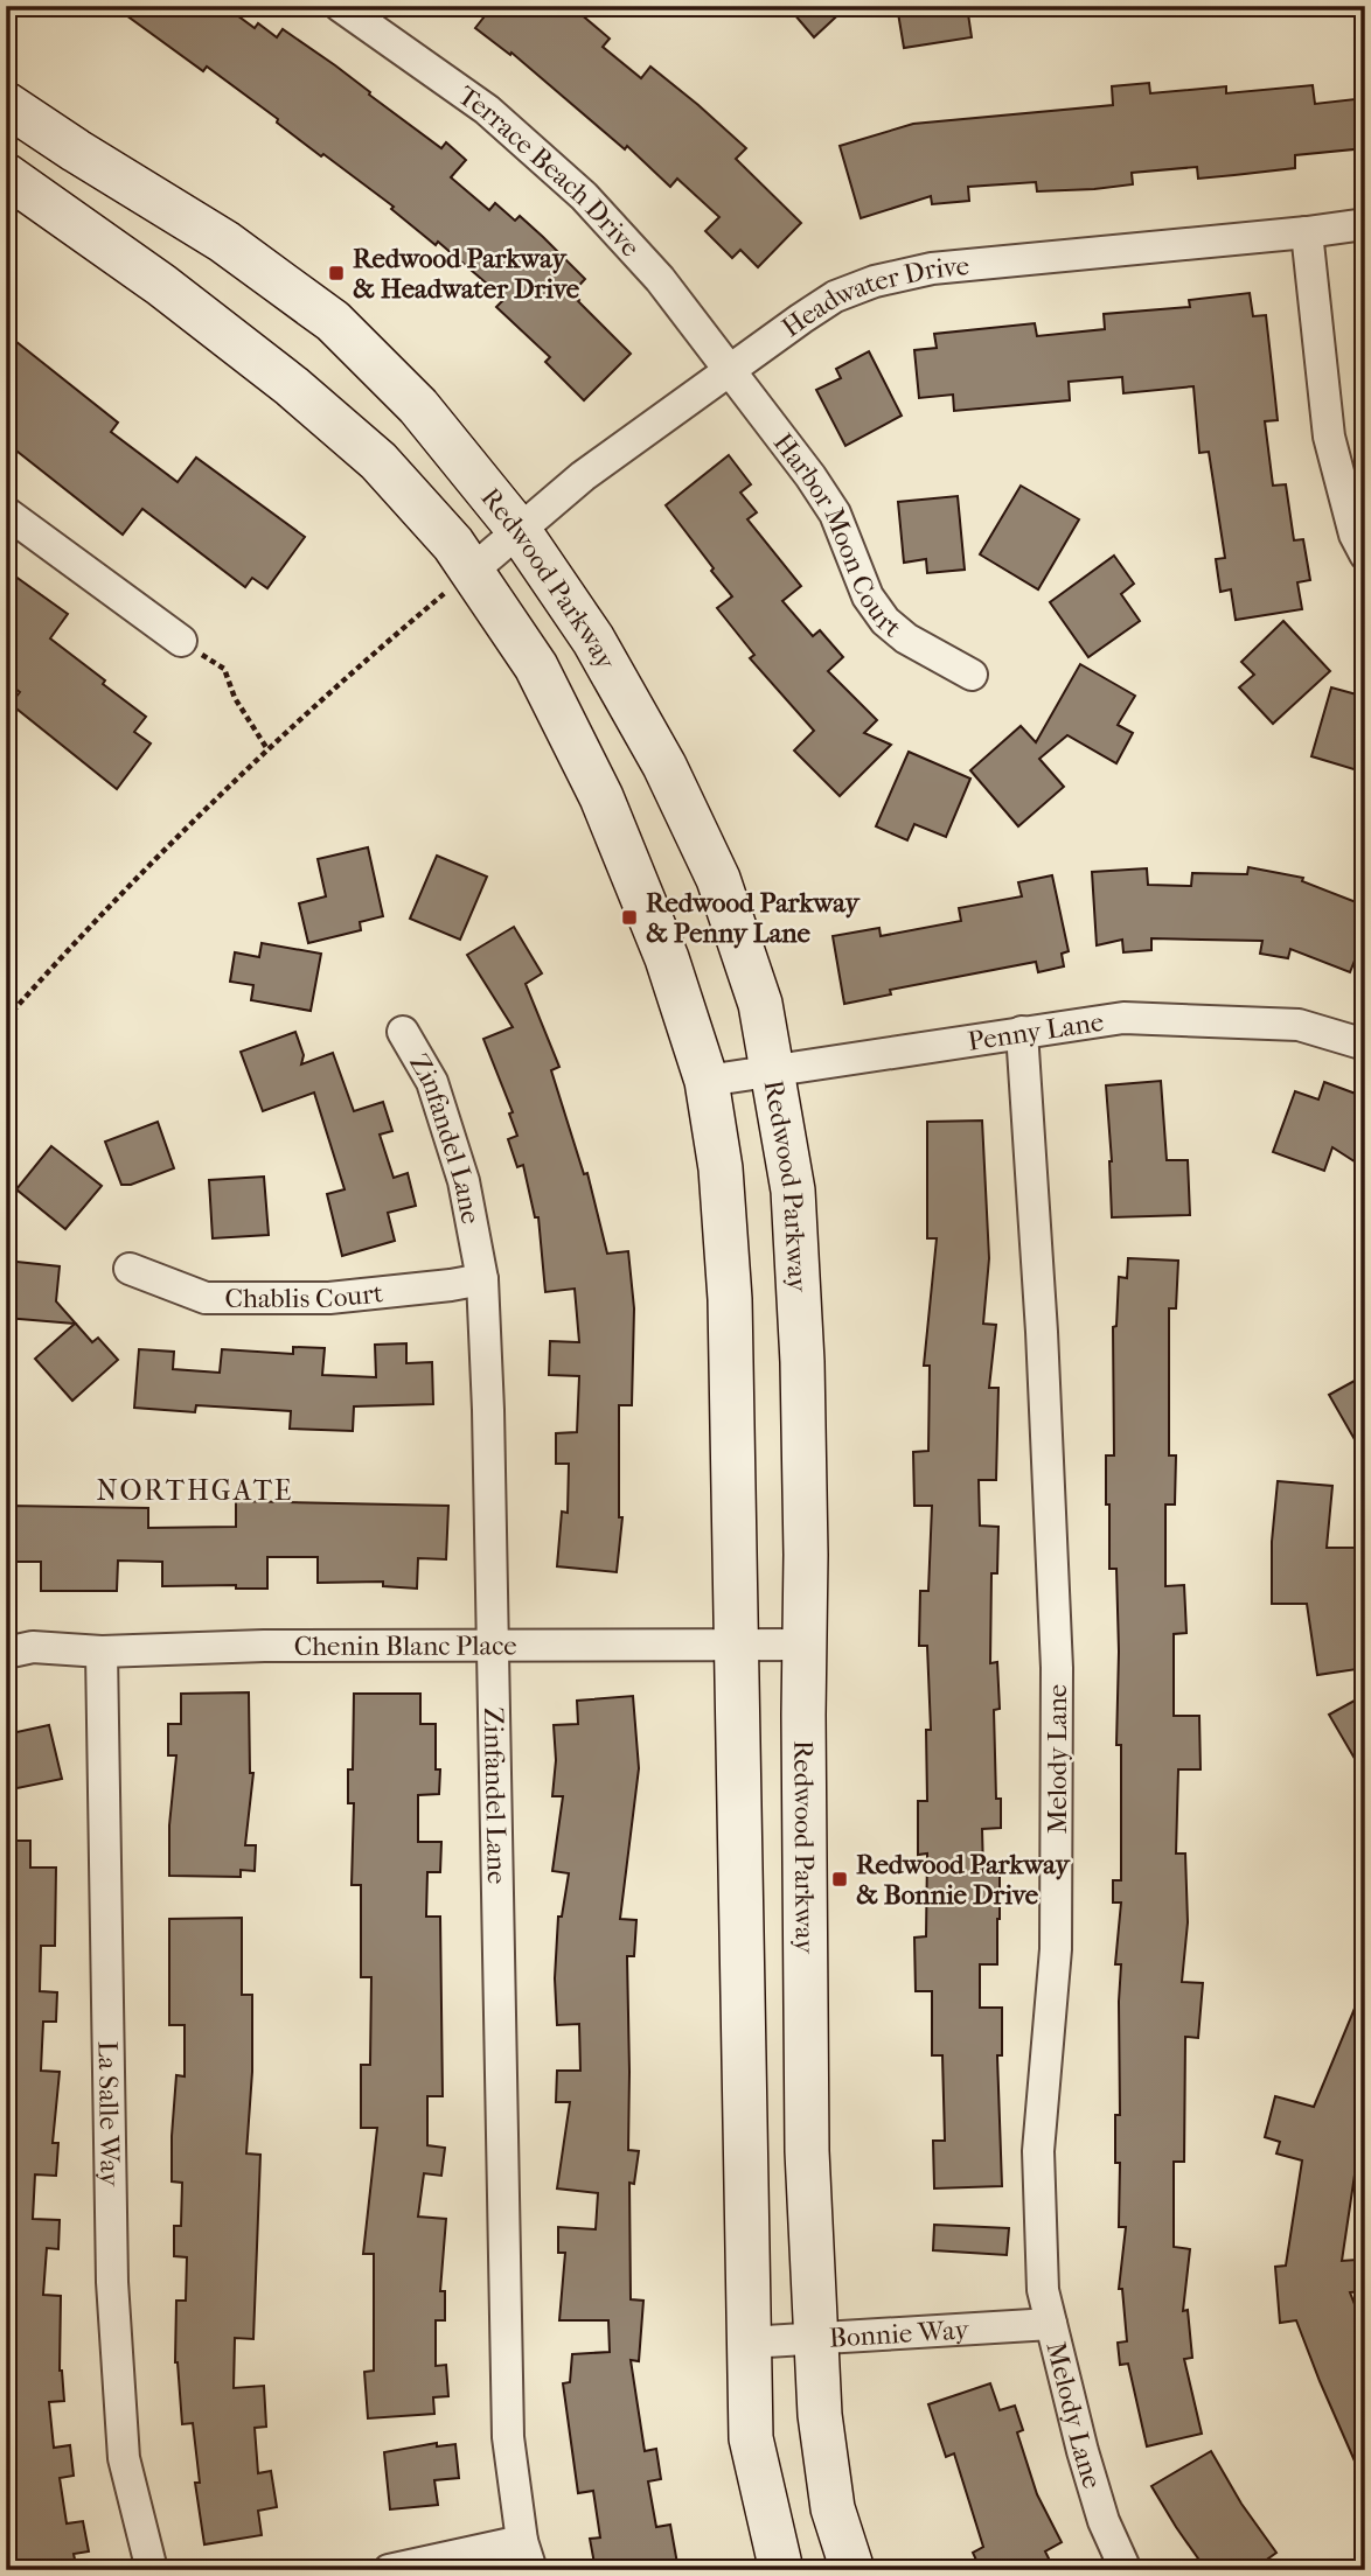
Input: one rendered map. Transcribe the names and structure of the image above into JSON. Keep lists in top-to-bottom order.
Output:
{
  "streets": {
    "main road": ["Redwood Parkway"],
    "street": [
      "Terrace Beach Drive",
      "Headwater Drive",
      "Harbor Moon Court",
      "Penny Lane",
      "Zinfandel Lane",
      "Chablis Court",
      "Chenin Blanc Place",
      "Melody Lane",
      "La Salle Way",
      "Bonnie Way"
    ]
  },
  "crossings": [
    ["Terrace Beach Drive", "Headwater Drive"],
    ["Terrace Beach Drive", "Harbor Moon Court"],
    ["Headwater Drive", "Harbor Moon Court"],
    ["Headwater Drive", "Redwood Parkway"],
    ["Redwood Parkway", "Penny Lane"],
    ["Redwood Parkway", "Chenin Blanc Place"],
    ["Redwood Parkway", "Bonnie Way"],
    ["Penny Lane", "Melody Lane"],
    ["Zinfandel Lane", "Chablis Court"],
    ["Zinfandel Lane", "Chenin Blanc Place"],
    ["Chenin Blanc Place", "La Salle Way"],
    ["Melody Lane", "Bonnie Way"]
  ],
  "districts": ["NORTHGATE"],
  "places": {
    "transit": ["Redwood Parkway & Headwater Drive", "Redwood Parkway & Penny Lane", "Redwood Parkway & Bonnie Drive"]
  }
}
